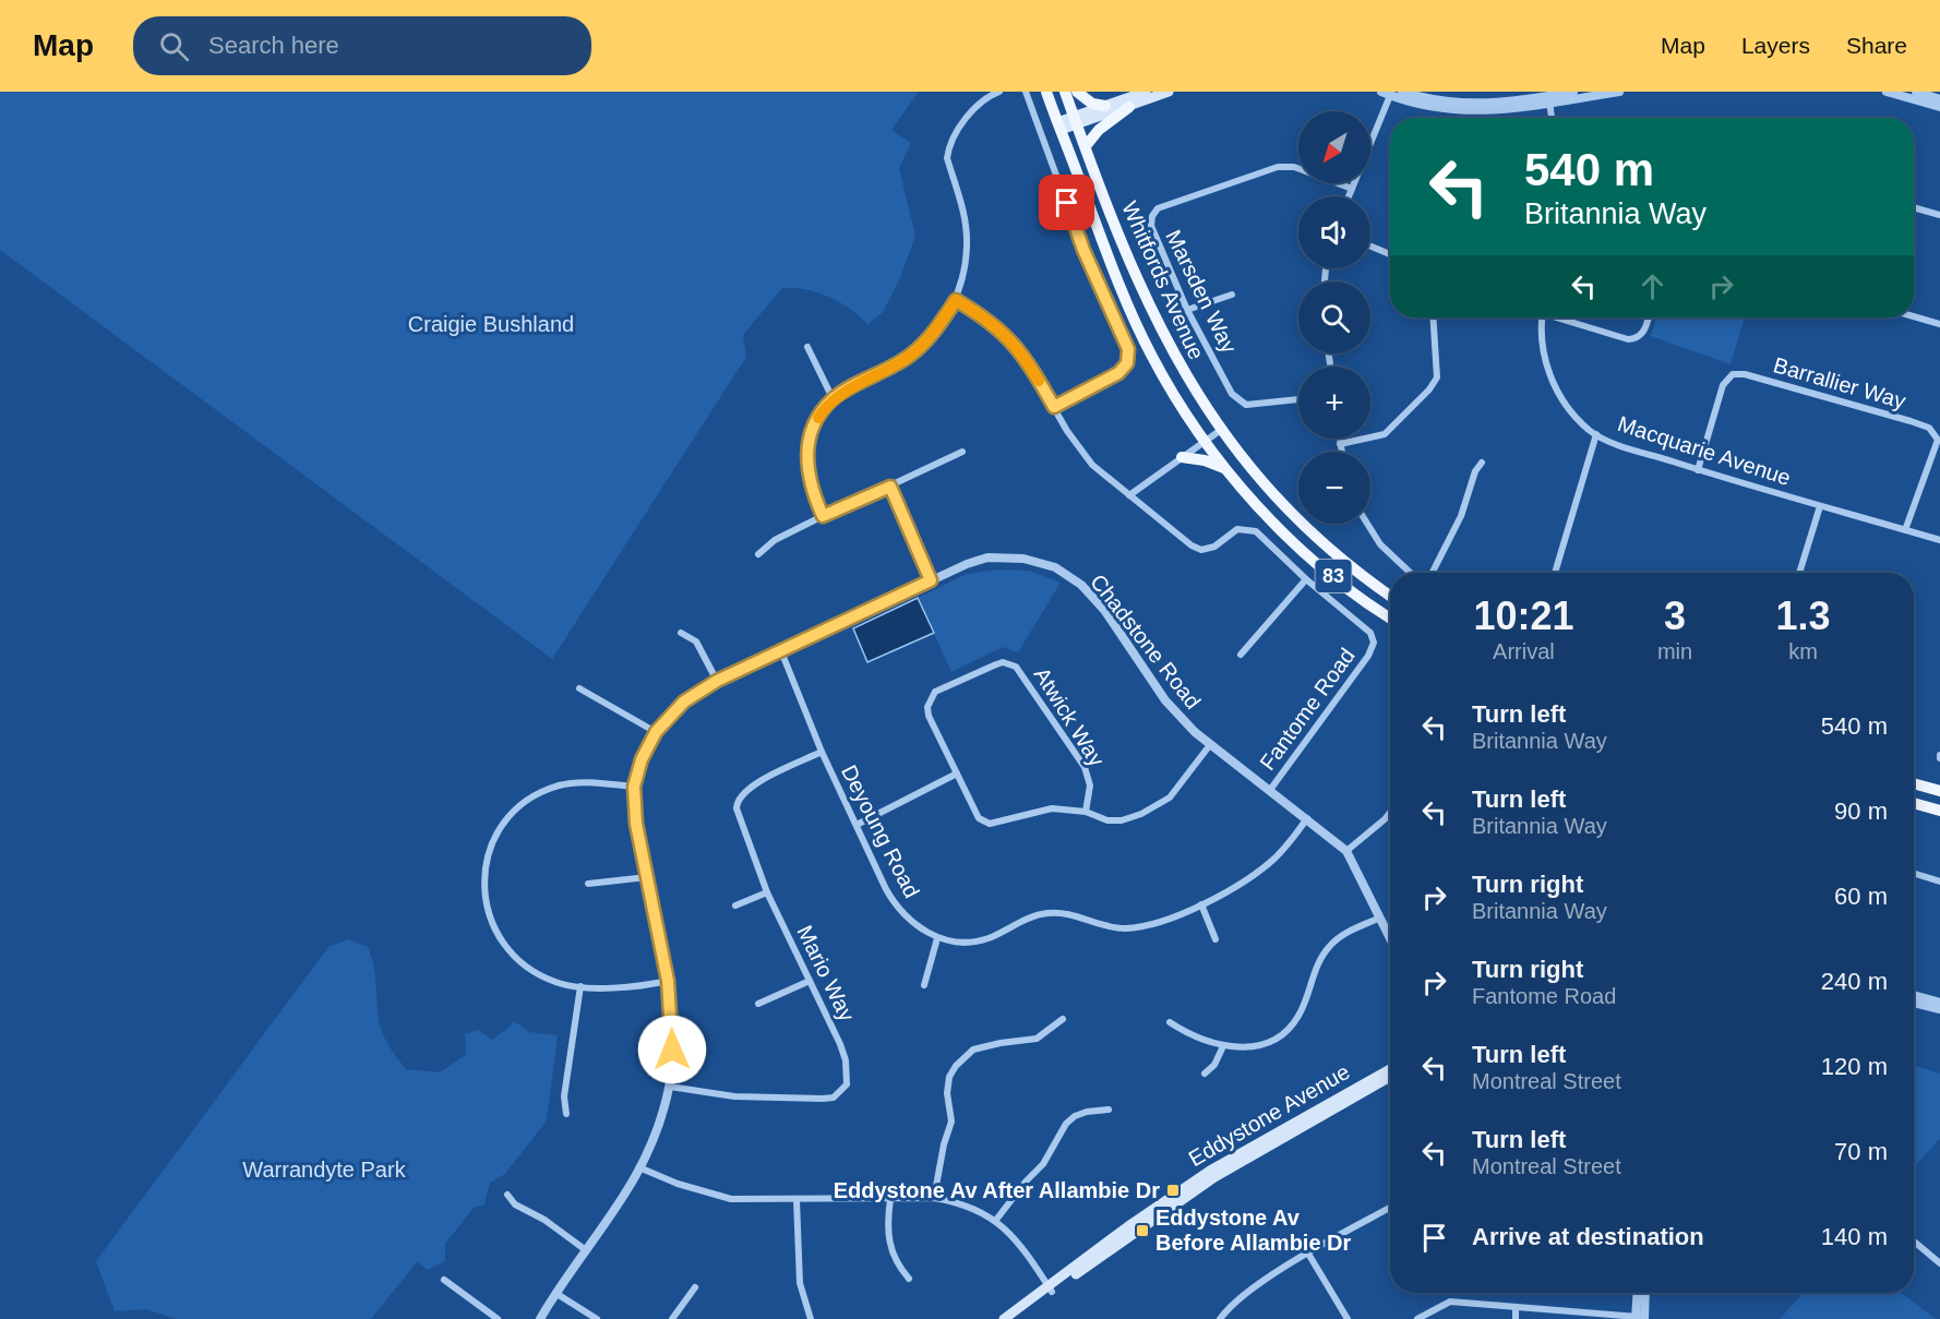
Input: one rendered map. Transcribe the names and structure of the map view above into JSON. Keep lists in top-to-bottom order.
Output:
{
  "streets": {
    "main road": ["Whitfords Avenue", "83", "Eddystone Avenue"],
    "street": [
      "Marsden Way",
      "Barrallier Way",
      "Macquarie Avenue",
      "Chadstone Road",
      "Fantome Road",
      "Atwick Way",
      "Deyoung Road",
      "Mario Way"
    ]
  },
  "crossings": [
    ["Barrallier Way", "Macquarie Avenue"],
    ["Chadstone Road", "Fantome Road"],
    ["Chadstone Road", "Atwick Way"],
    ["Chadstone Road", "Deyoung Road"],
    ["Chadstone Road", "Mario Way"],
    ["Deyoung Road", "Mario Way"]
  ],
  "parks": ["Craigie Bushland", "Warrandyte Park"],
  "places": {
    "transit": ["Eddystone Av After Allambie Dr", "Eddystone Av Before Allambie Dr"]
  },
  "north": "bottom left",
  "page": {
    "header": "Map",
    "search": "Search here",
    "nav": ["Map", "Layers", "Share"],
    "map_buttons": ["+", "−"],
    "turn": ["540 m", "Britannia Way"],
    "eta": [
      "10:21",
      "Arrival",
      "3",
      "min",
      "1.3",
      "km"
    ],
    "list": [
      {
        "name": "Turn left",
        "note": "Britannia Way",
        "value": "540 m"
      },
      {
        "name": "Turn left",
        "note": "Britannia Way",
        "value": "90 m"
      },
      {
        "name": "Turn right",
        "note": "Britannia Way",
        "value": "60 m"
      },
      {
        "name": "Turn right",
        "note": "Fantome Road",
        "value": "240 m"
      },
      {
        "name": "Turn left",
        "note": "Montreal Street",
        "value": "120 m"
      },
      {
        "name": "Turn left",
        "note": "Montreal Street",
        "value": "70 m"
      },
      {
        "name": "Arrive at destination",
        "value": "140 m"
      }
    ]
  }
}
